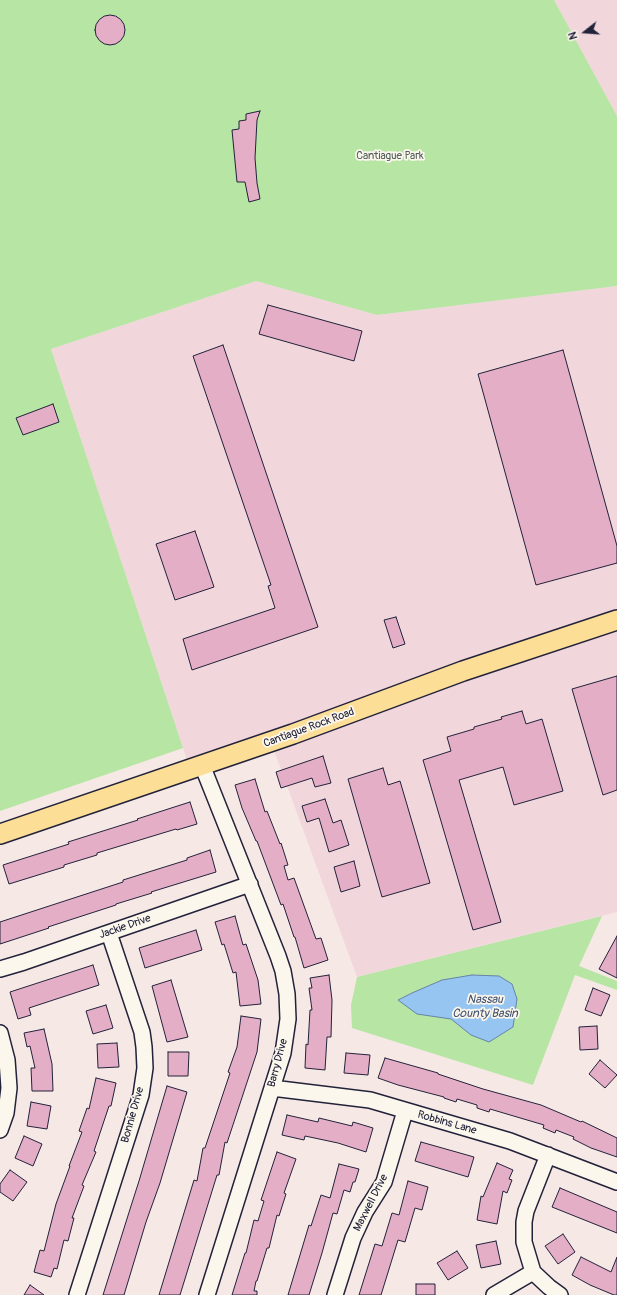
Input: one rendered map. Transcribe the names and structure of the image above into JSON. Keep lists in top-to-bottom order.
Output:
{
  "streets": {
    "main road": ["Cantiague Rock Road"],
    "street": [
      "Jackie Drive",
      "Barry Drive",
      "Bonnie Drive",
      "Robbins Lane",
      "Maxwell Drive"
    ]
  },
  "crossings": [
    ["Cantiague Rock Road", "Barry Drive"],
    ["Jackie Drive", "Barry Drive"],
    ["Jackie Drive", "Bonnie Drive"],
    ["Barry Drive", "Robbins Lane"],
    ["Robbins Lane", "Maxwell Drive"]
  ],
  "water": ["Nassau County Basin"],
  "parks": ["Cantiague Park"],
  "north": "left"
}
